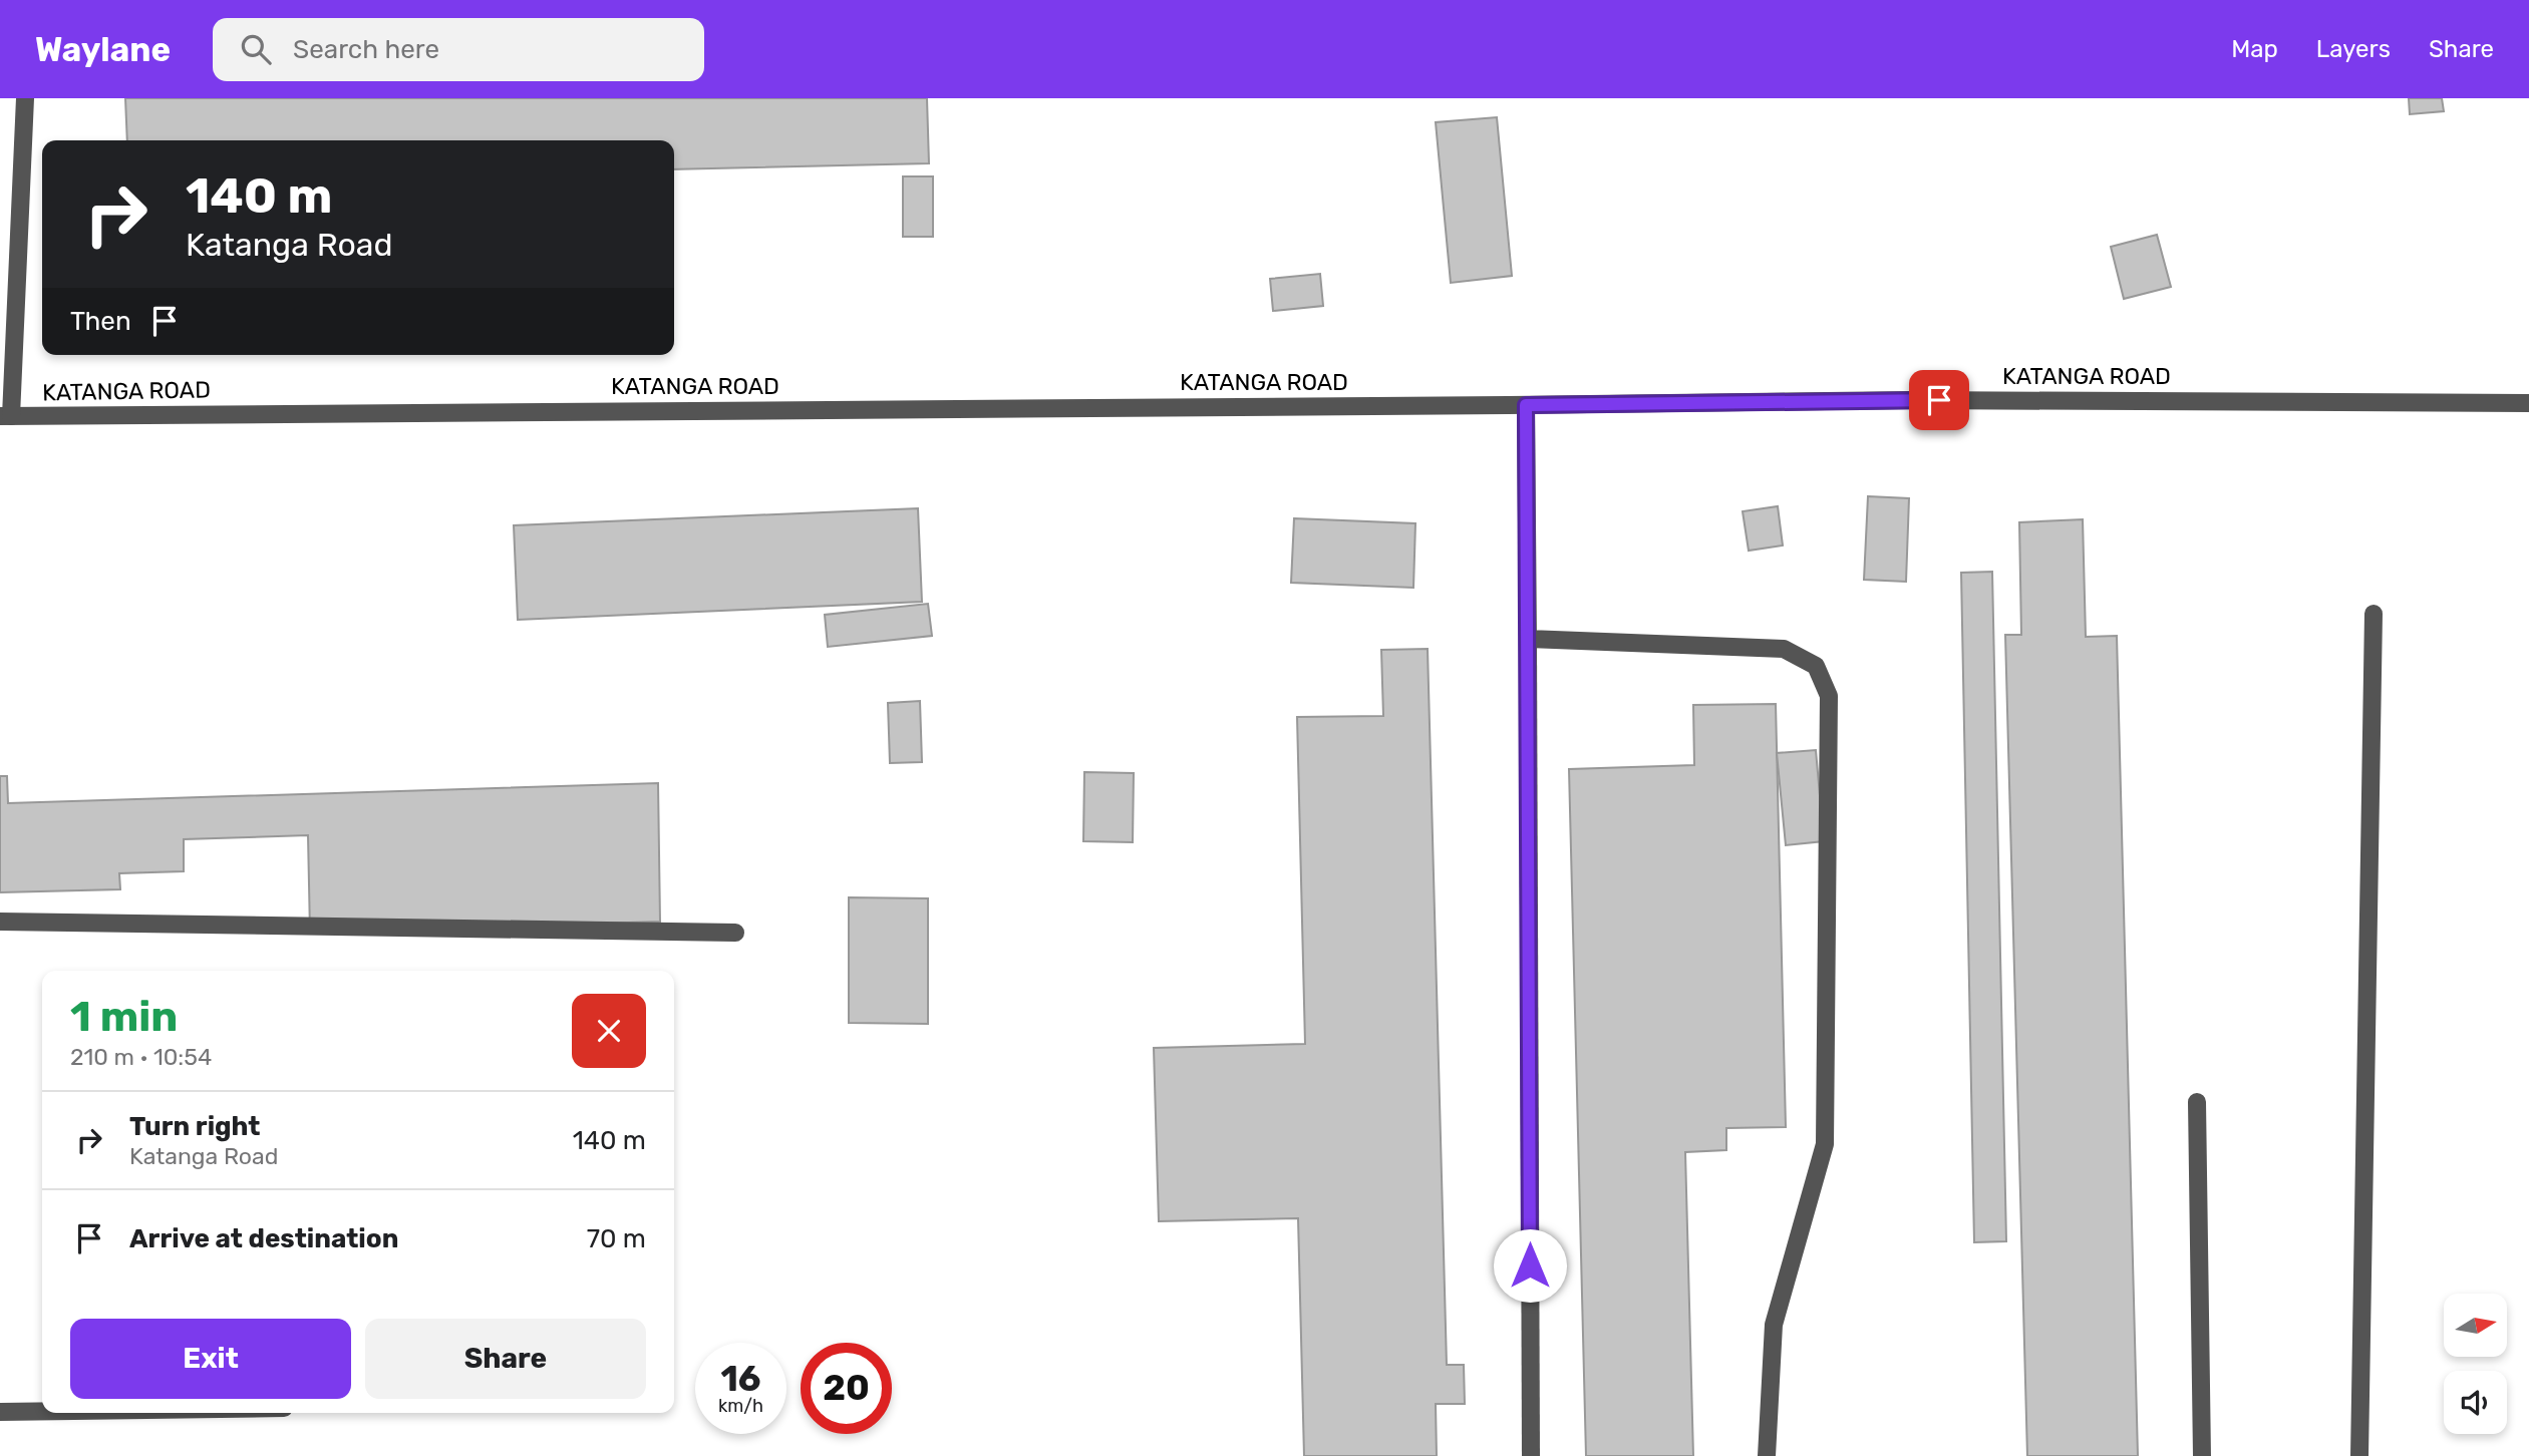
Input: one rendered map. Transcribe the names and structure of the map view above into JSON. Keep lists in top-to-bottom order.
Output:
{
  "streets": {
    "street": ["KATANGA ROAD"]
  },
  "north": "right",
  "page": {
    "header": "Waylane",
    "search": "Search here",
    "nav": ["Map", "Layers", "Share"],
    "turn": ["140 m", "Katanga Road"],
    "then": "Then",
    "heading": ["1 min", "210 m · 10:54"],
    "list": [
      {
        "name": "Turn right",
        "note": "Katanga Road",
        "value": "140 m"
      },
      {
        "name": "Arrive at destination",
        "value": "70 m"
      }
    ],
    "buttons": ["Exit", "Share"],
    "speed": "16 km/h",
    "limit": "20"
  }
}
